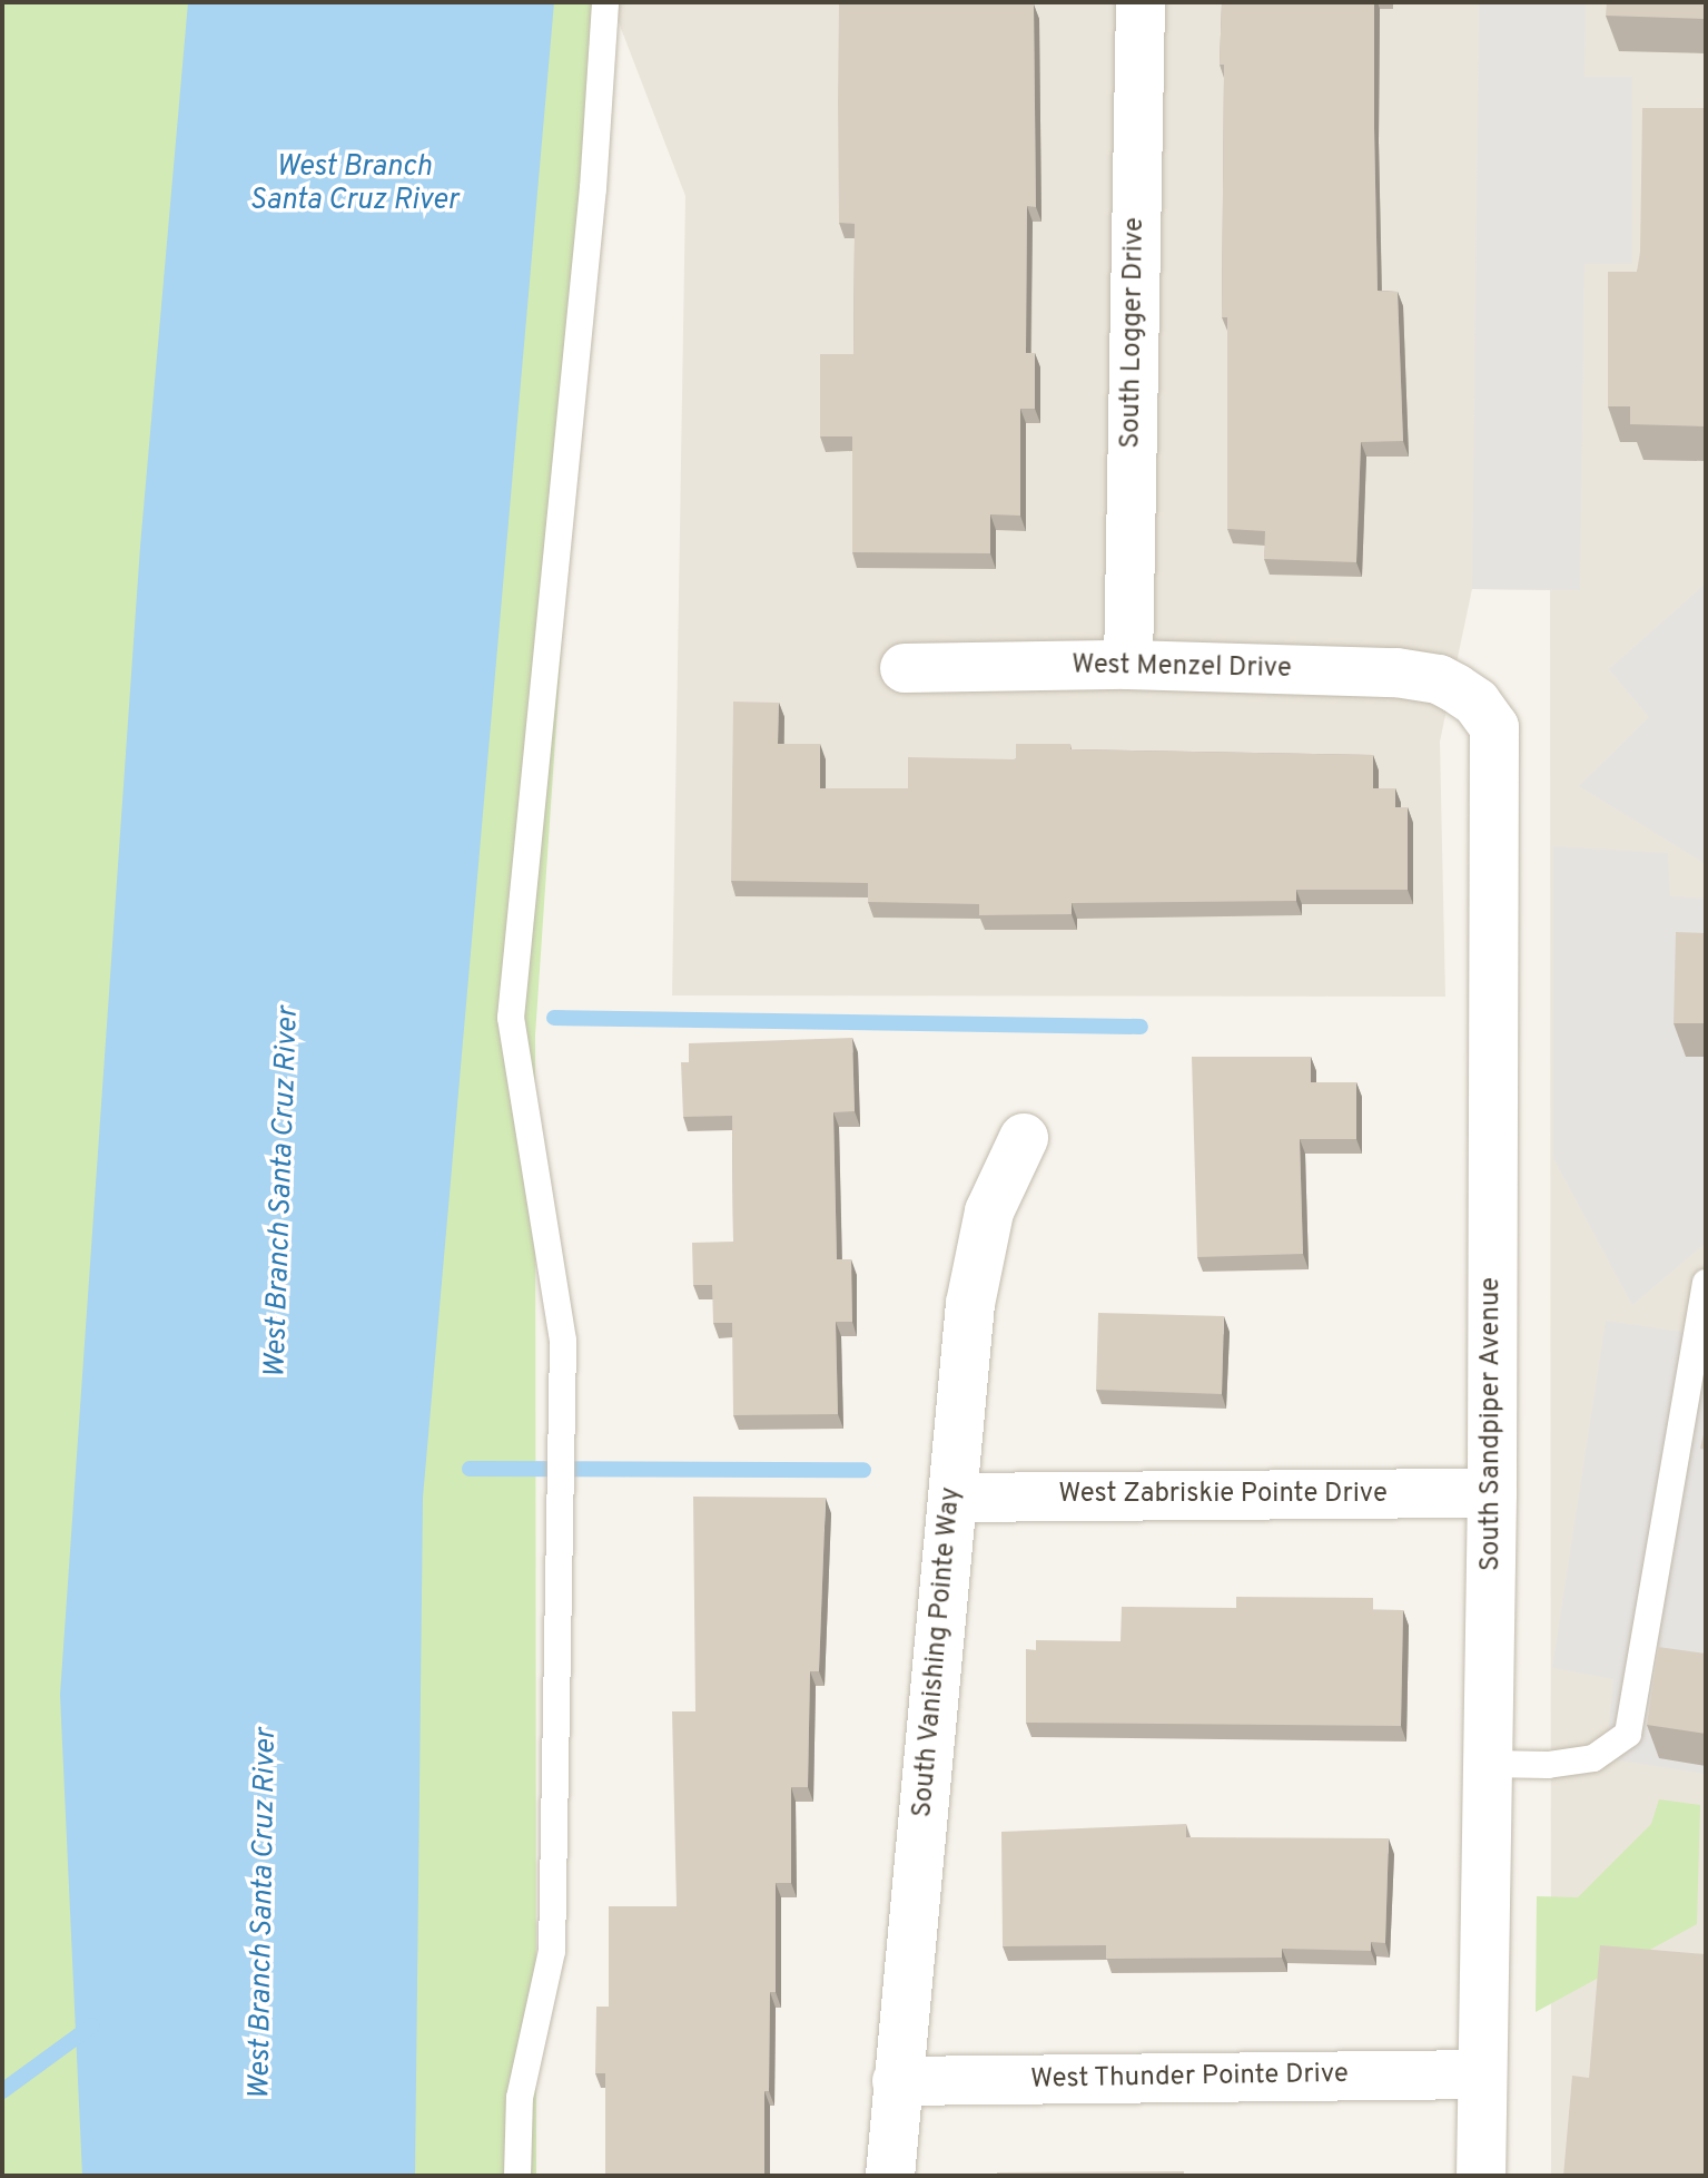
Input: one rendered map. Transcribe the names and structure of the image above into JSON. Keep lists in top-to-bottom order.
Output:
{
  "streets": {
    "street": [
      "South Logger Drive",
      "West Menzel Drive",
      "South Sandpiper Avenue",
      "West Zabriskie Pointe Drive",
      "South Vanishing Pointe Way",
      "West Thunder Pointe Drive"
    ]
  },
  "crossings": [
    ["South Logger Drive", "West Menzel Drive"],
    ["West Menzel Drive", "South Sandpiper Avenue"],
    ["South Sandpiper Avenue", "West Zabriskie Pointe Drive"],
    ["South Sandpiper Avenue", "West Thunder Pointe Drive"],
    ["West Zabriskie Pointe Drive", "South Vanishing Pointe Way"],
    ["South Vanishing Pointe Way", "West Thunder Pointe Drive"]
  ],
  "water": ["West Branch Santa Cruz River"]
}
